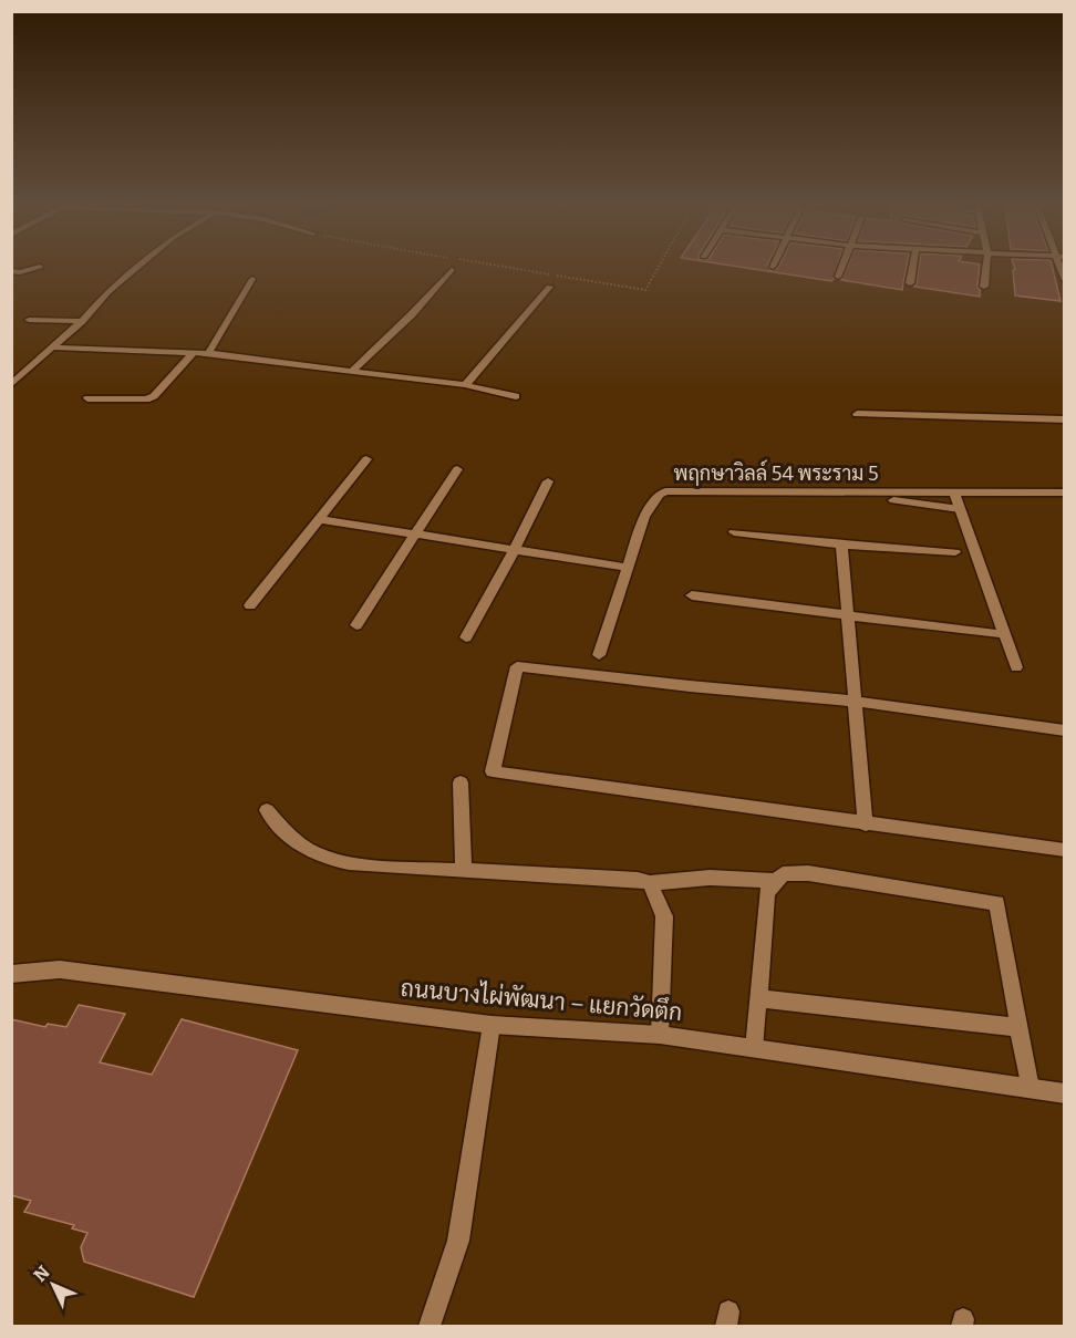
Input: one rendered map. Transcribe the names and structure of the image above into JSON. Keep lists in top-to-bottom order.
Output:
{
  "streets": {
    "street": ["พฤกษาวิลล์ 54 พระราม 5", "ถนนบางไผ่พัฒนา – แยกวัดตึก"]
  },
  "north": "top left"
}
